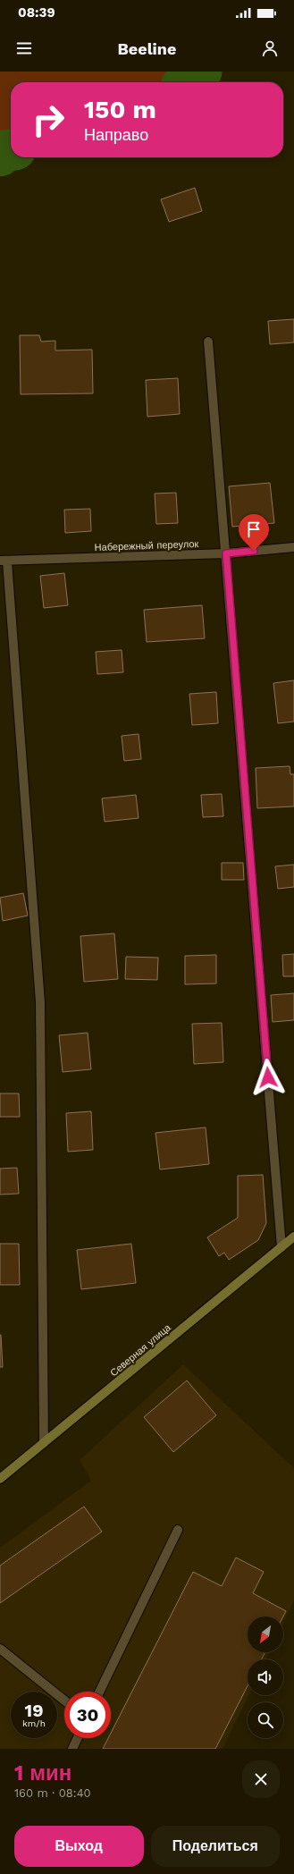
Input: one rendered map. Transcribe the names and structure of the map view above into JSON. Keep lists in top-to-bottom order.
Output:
{
  "streets": {
    "street": ["Набережный переулок", "Северная улица"]
  },
  "north": "bottom left",
  "page": {
    "status": "08:39",
    "header": "Beeline",
    "turn": ["150 m", "Направо"],
    "speed": "19 km/h",
    "limit": "30",
    "heading": ["1 мин", "160 m · 08:40"],
    "buttons": ["Выход", "Поделиться"]
  }
}
